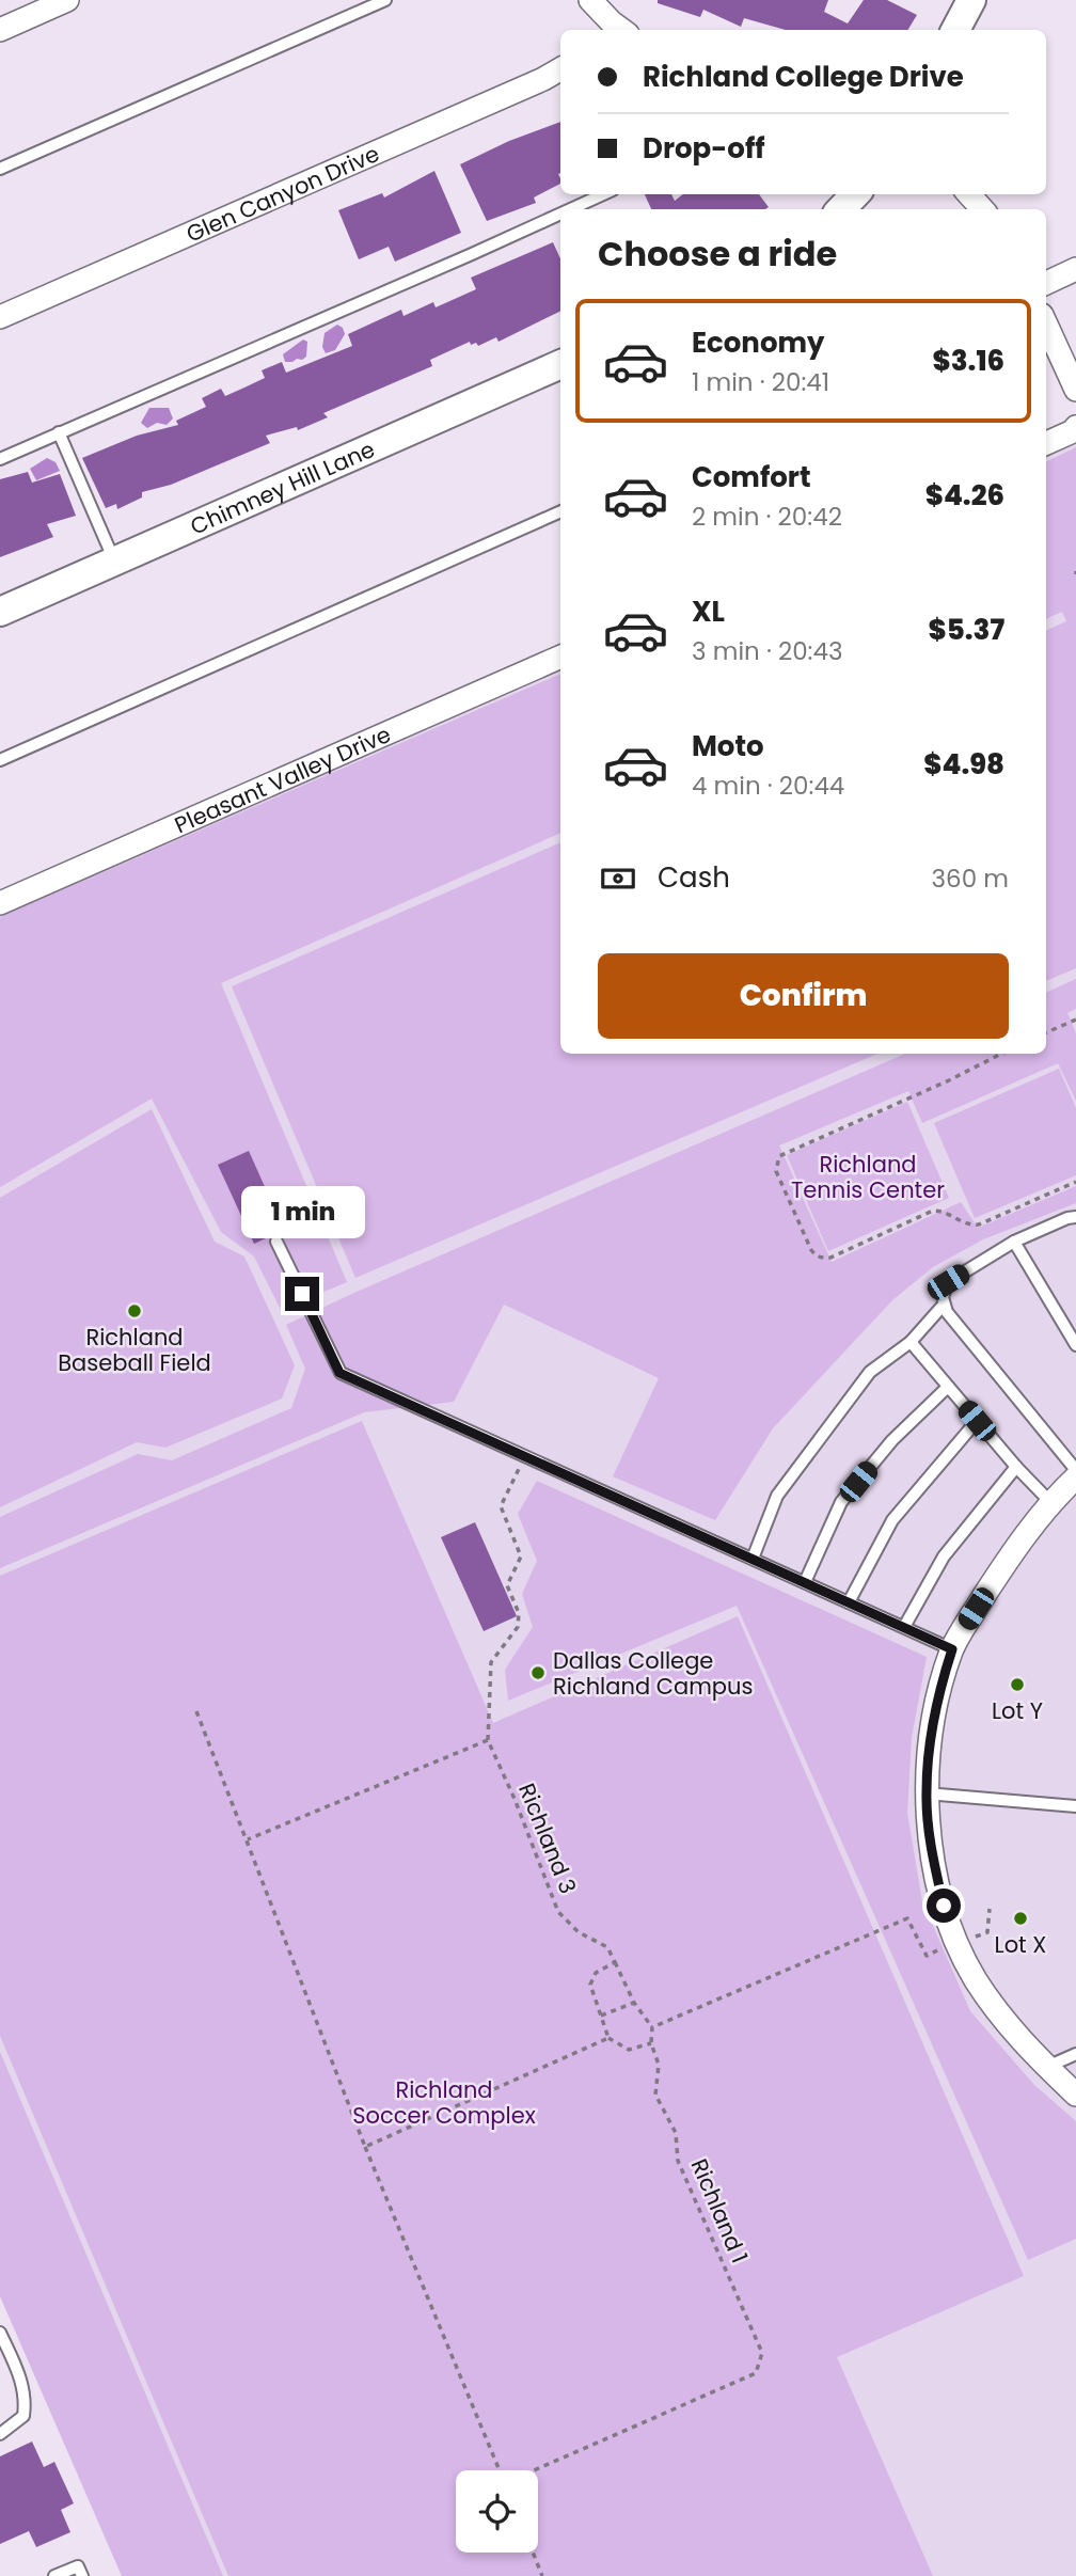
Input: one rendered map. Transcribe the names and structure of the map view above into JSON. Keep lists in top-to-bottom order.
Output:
{
  "streets": {
    "street": ["Glen Canyon Drive", "Chimney Hill Lane", "Pleasant Valley Drive"],
    "path": ["Richland 3", "Richland 1"]
  },
  "parks": ["Richland Tennis Center", "Richland Soccer Complex"],
  "places": [
    "Richland Baseball Field",
    "Dallas College Richland Campus",
    "Lot Y",
    "Lot X"
  ],
  "page": {
    "banner": ["Richland College Drive", "Drop-off"],
    "heading": "Choose a ride",
    "list": [
      {
        "name": "Economy",
        "note": "1 min · 20:41",
        "value": "$3.16"
      },
      {
        "name": "Comfort",
        "note": "2 min · 20:42",
        "value": "$4.26"
      },
      {
        "name": "XL",
        "note": "3 min · 20:43",
        "value": "$5.37"
      },
      {
        "name": "Moto",
        "note": "4 min · 20:44",
        "value": "$4.98"
      }
    ],
    "pay": ["Cash", "360 m"],
    "buttons": "Confirm",
    "bubble": "1 min"
  }
}
